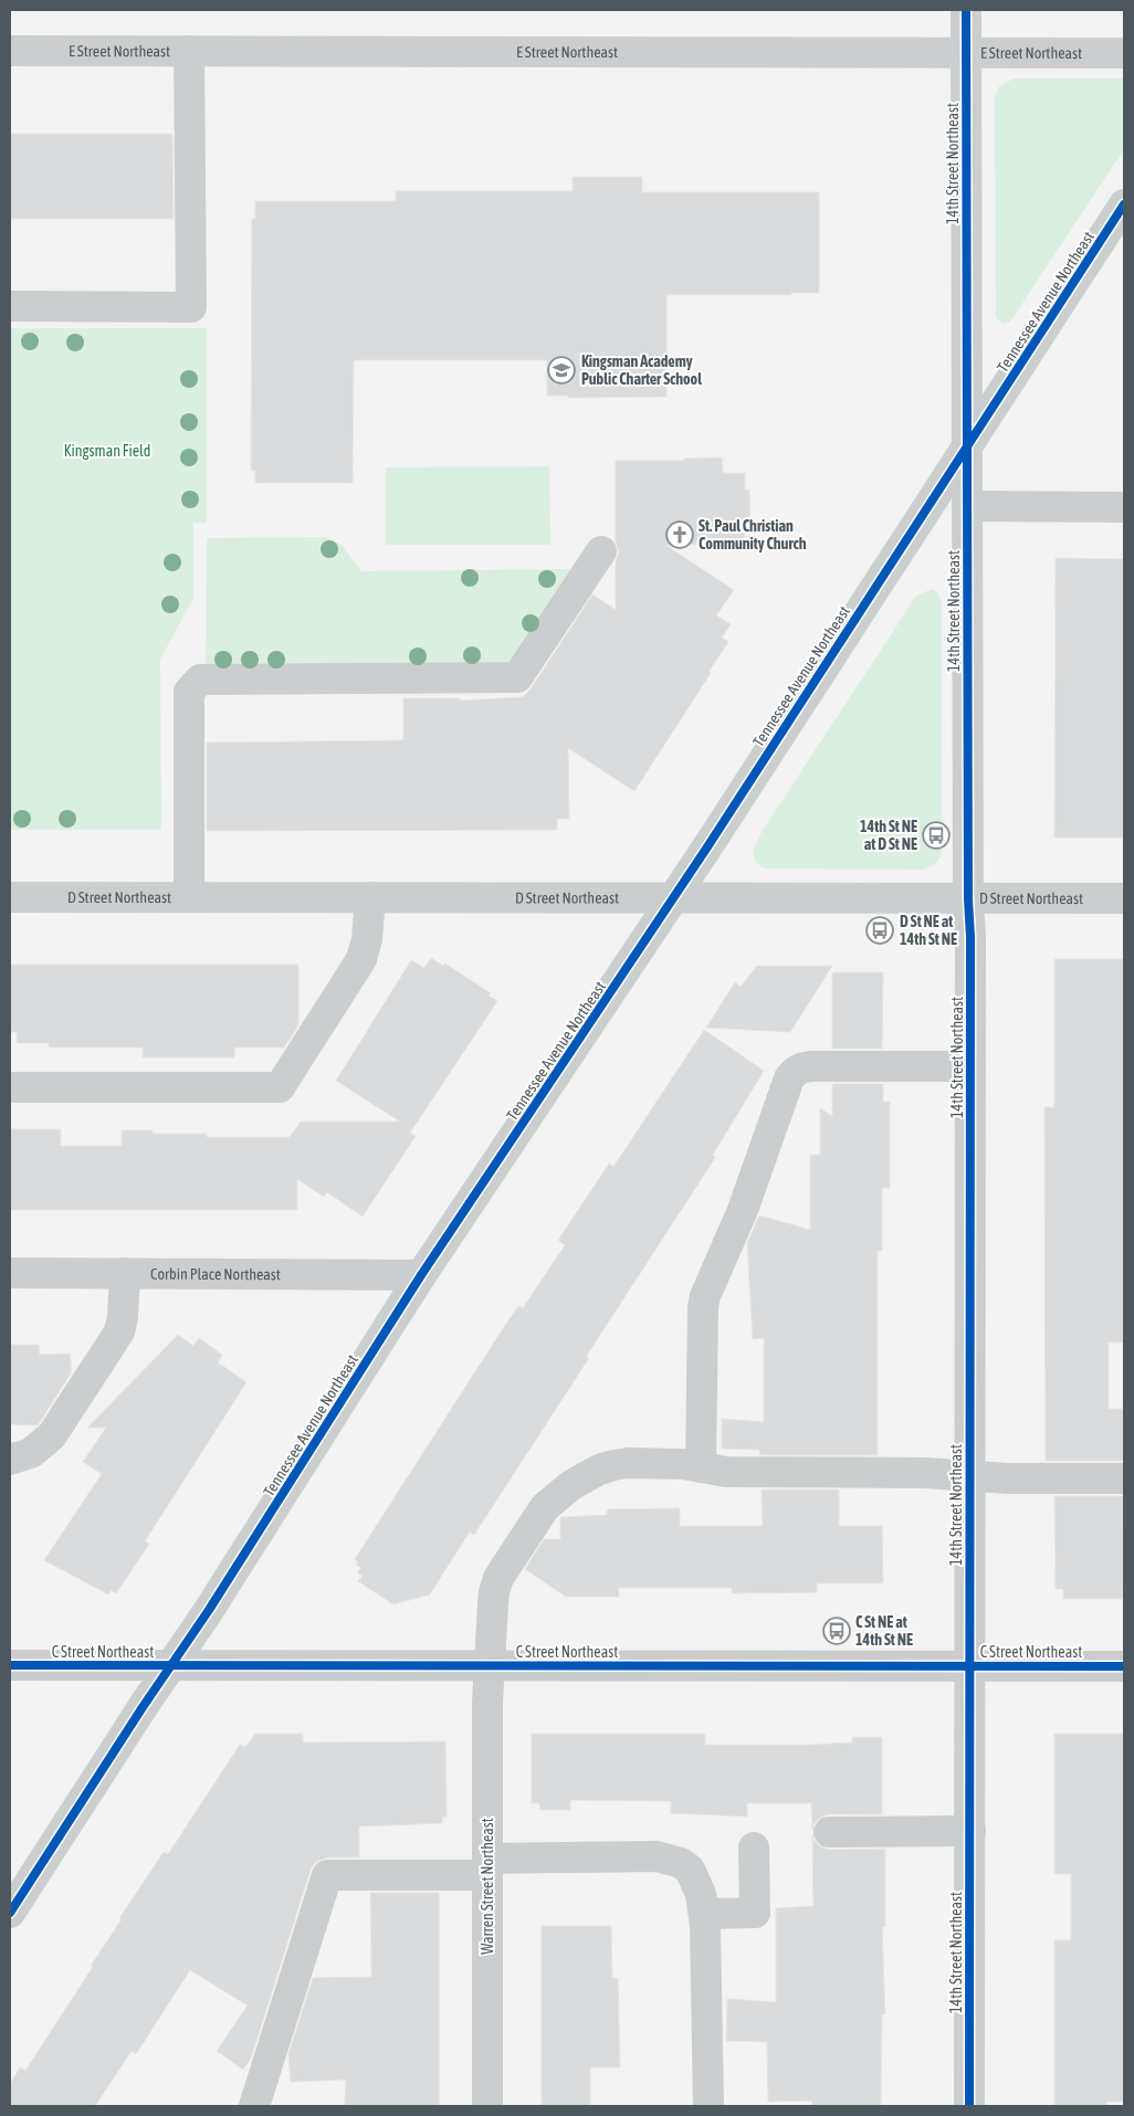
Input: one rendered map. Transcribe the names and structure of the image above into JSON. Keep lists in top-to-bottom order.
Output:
{
  "streets": {
    "main road": ["C Street Northeast"],
    "street": [
      "E Street Northeast",
      "14th Street Northeast",
      "Tennessee Avenue Northeast",
      "D Street Northeast",
      "Corbin Place Northeast",
      "Warren Street Northeast"
    ]
  },
  "crossings": [
    ["E Street Northeast", "14th Street Northeast"],
    ["14th Street Northeast", "Tennessee Avenue Northeast"],
    ["14th Street Northeast", "D Street Northeast"],
    ["14th Street Northeast", "C Street Northeast"],
    ["14th Street Northeast", "Warren Street Northeast"],
    ["Tennessee Avenue Northeast", "D Street Northeast"],
    ["Tennessee Avenue Northeast", "Corbin Place Northeast"],
    ["Tennessee Avenue Northeast", "C Street Northeast"],
    ["C Street Northeast", "Warren Street Northeast"]
  ],
  "parks": ["Kingsman Field"],
  "places": {
    "school or university": ["Kingsman Academy Public Charter School"],
    "church": ["St. Paul Christian Community Church"],
    "bus stop": ["14th St NE at D St NE", "D St NE at 14th St NE", "C St NE at 14th St NE"]
  }
}
